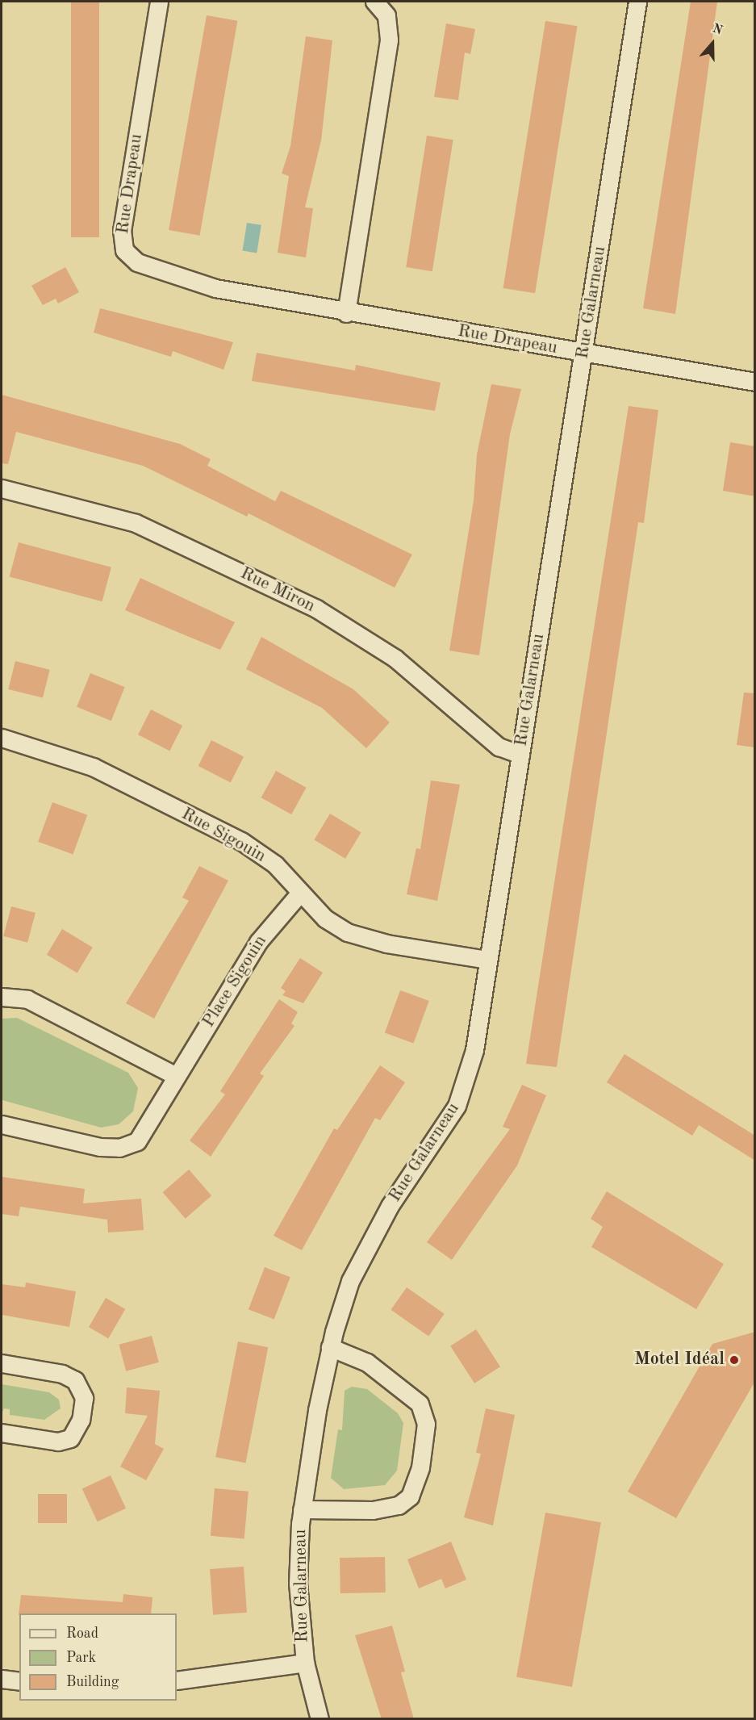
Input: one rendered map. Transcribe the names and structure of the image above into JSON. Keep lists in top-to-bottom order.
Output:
{
  "streets": {
    "street": [
      "Rue Drapeau",
      "Rue Galarneau",
      "Rue Miron",
      "Rue Sigouin",
      "Place Sigouin"
    ]
  },
  "crossings": [
    ["Rue Drapeau", "Rue Galarneau"],
    ["Rue Galarneau", "Rue Miron"],
    ["Rue Galarneau", "Rue Sigouin"],
    ["Rue Sigouin", "Place Sigouin"]
  ],
  "places": ["Motel Idéal"],
  "legend": ["Road", "Park", "Building"],
  "north": "top"
}
